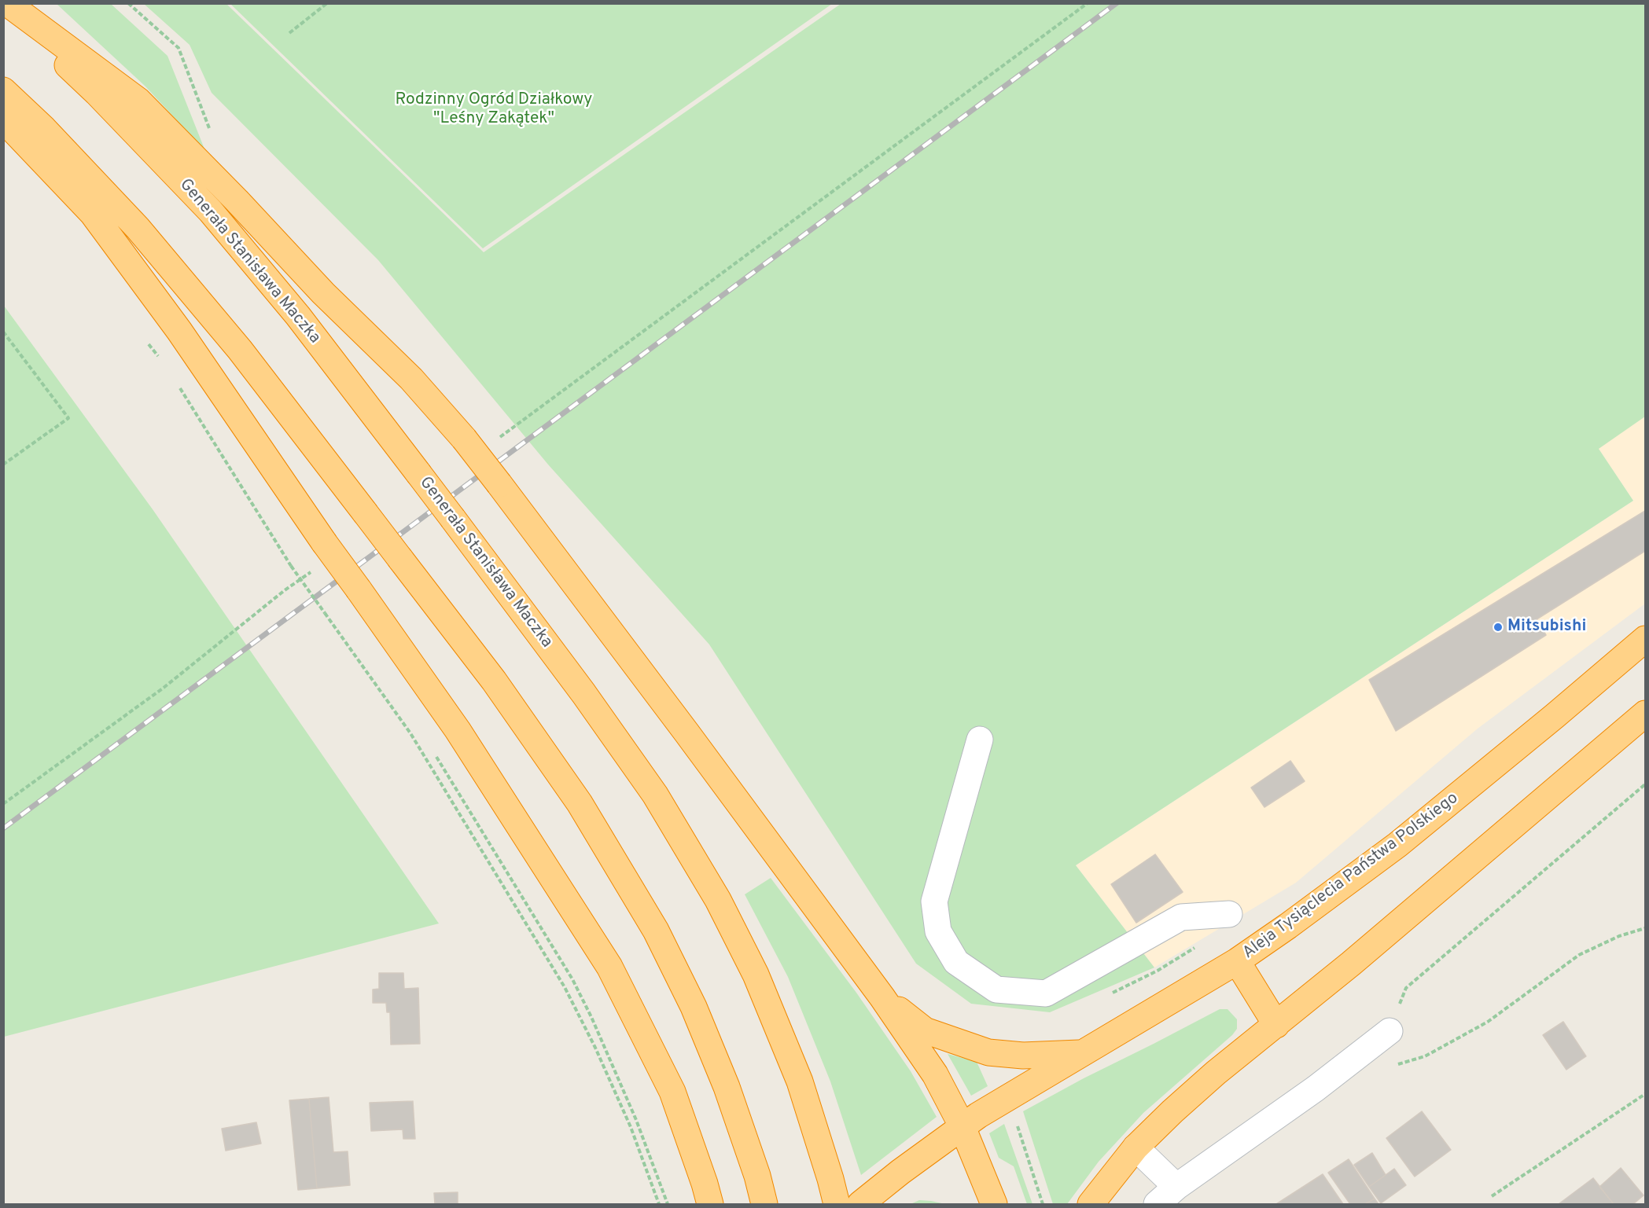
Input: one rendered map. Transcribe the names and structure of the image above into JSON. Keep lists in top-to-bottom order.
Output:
{
  "streets": {
    "highway": ["Generała Stanisława Maczka", "Aleja Tysiąclecia Państwa Polskiego"]
  },
  "parks": ["Rodzinny Ogród Działkowy \"Leśny Zakątek\""],
  "places": ["Mitsubishi"]
}
